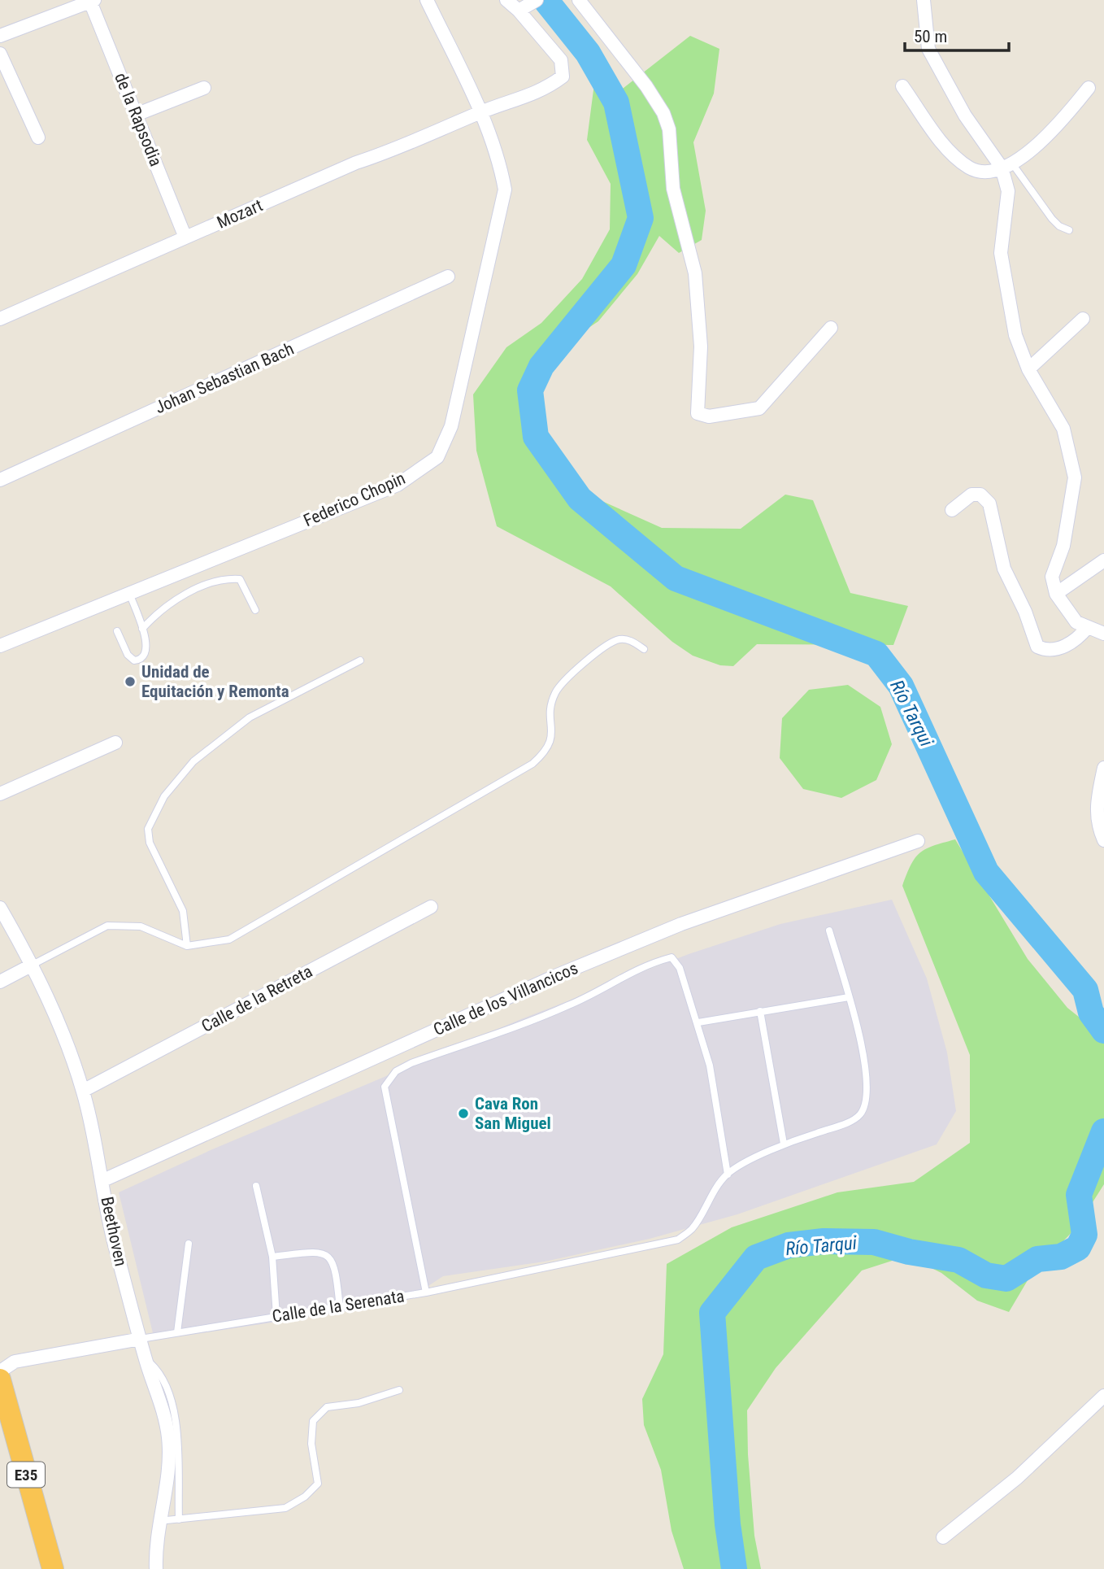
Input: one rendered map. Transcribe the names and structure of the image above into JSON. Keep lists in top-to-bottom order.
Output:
{
  "streets": {
    "highway": ["E35"],
    "street": [
      "de la Rapsodia",
      "Mozart",
      "Johan Sebastian Bach",
      "Federico Chopin",
      "Calle de la Retreta",
      "Calle de los Villancicos",
      "Beethoven",
      "Calle de la Serenata"
    ]
  },
  "crossings": [
    ["de la Rapsodia", "Mozart"],
    ["Mozart", "Federico Chopin"],
    ["Calle de la Retreta", "Beethoven"],
    ["Calle de los Villancicos", "Beethoven"],
    ["Beethoven", "Calle de la Serenata"]
  ],
  "water": ["Río Tarqui"],
  "places": ["Unidad de Equitación y Remonta", "Cava Ron San Miguel"],
  "scale_bar": "50 m"
}
